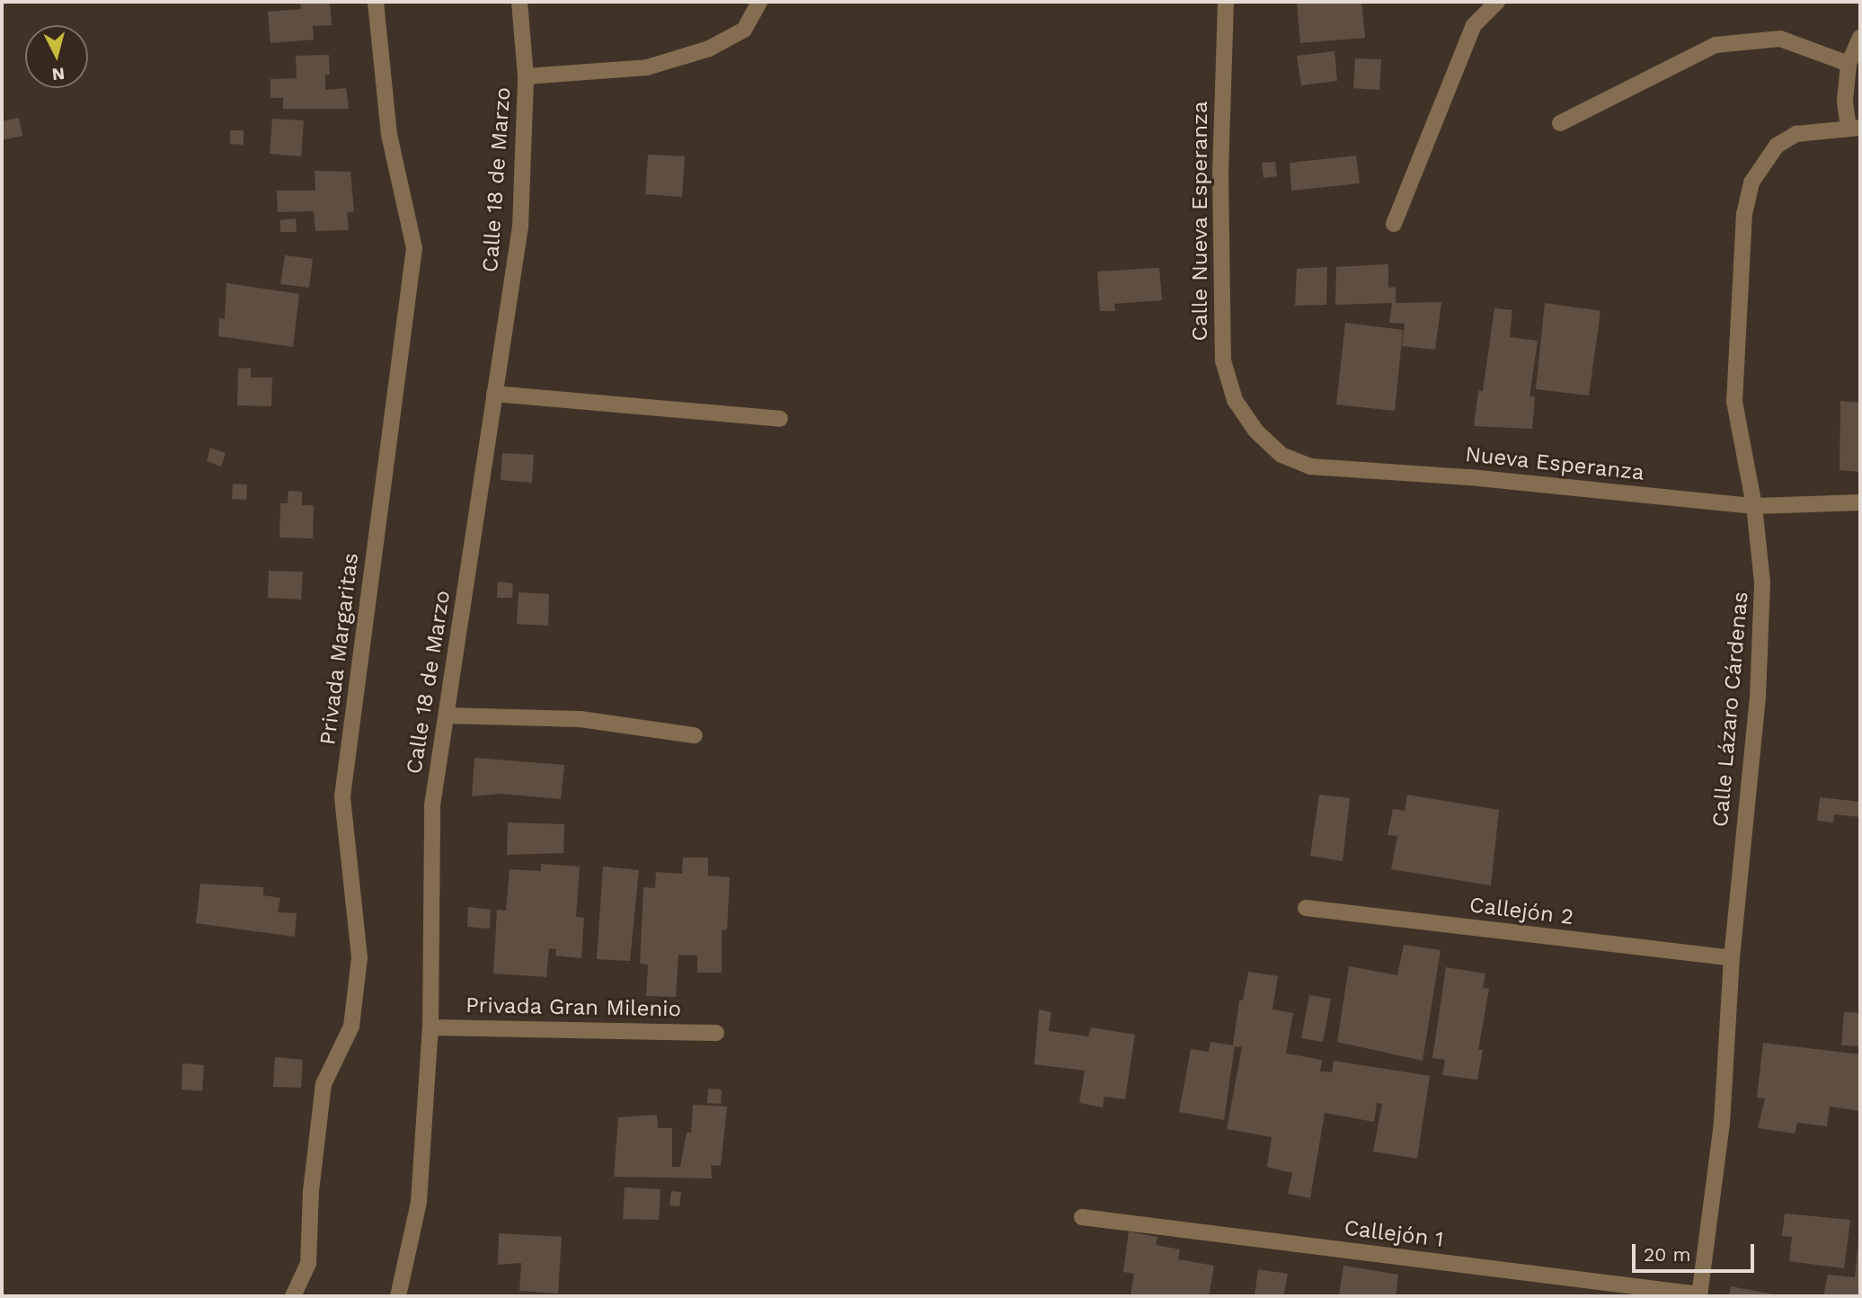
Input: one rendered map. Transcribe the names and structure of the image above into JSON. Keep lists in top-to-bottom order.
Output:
{
  "streets": {
    "street": [
      "Calle 18 de Marzo",
      "Calle Nueva Esperanza",
      "Nueva Esperanza",
      "Privada Margaritas",
      "Calle Lázaro Cárdenas",
      "Callejón 2",
      "Privada Gran Milenio",
      "Callejón 1"
    ]
  },
  "crossings": [
    ["Calle 18 de Marzo", "Privada Gran Milenio"],
    ["Calle Nueva Esperanza", "Nueva Esperanza"],
    ["Nueva Esperanza", "Calle Lázaro Cárdenas"],
    ["Calle Lázaro Cárdenas", "Callejón 2"],
    ["Calle Lázaro Cárdenas", "Callejón 1"]
  ],
  "scale_bar": "20 m",
  "north": "bottom"
}
